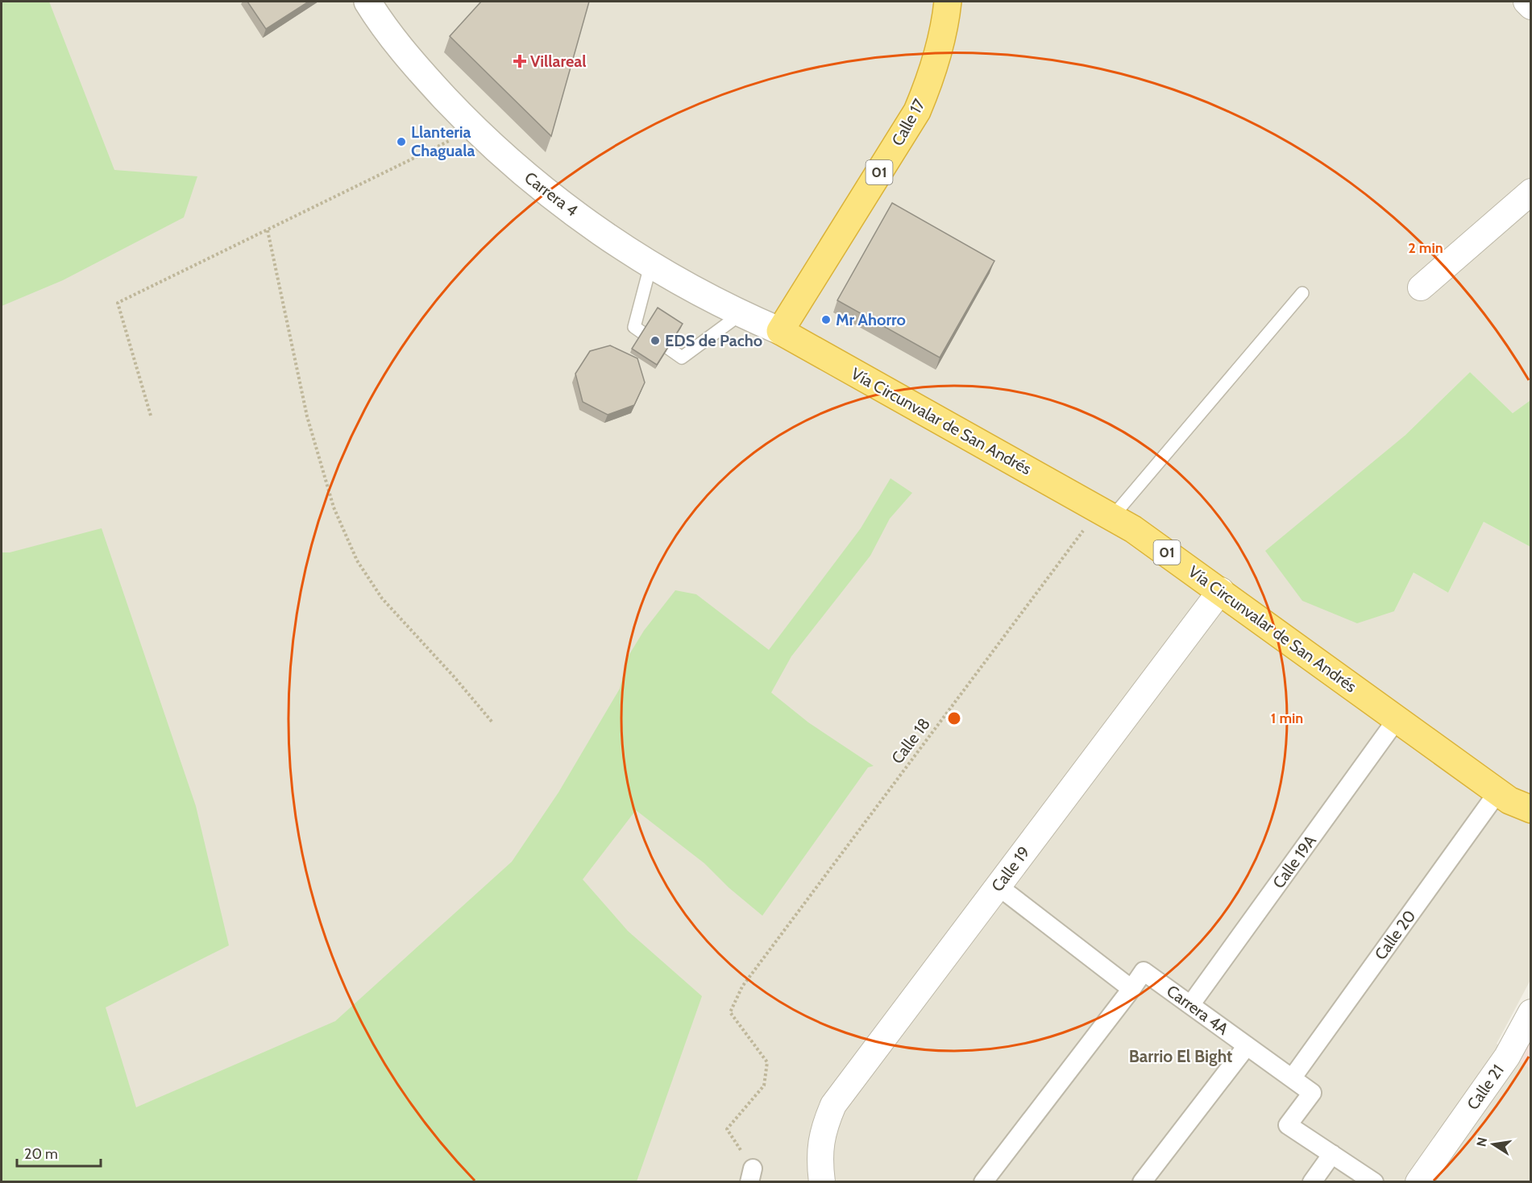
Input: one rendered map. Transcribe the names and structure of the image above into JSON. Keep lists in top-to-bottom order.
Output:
{
  "streets": {
    "highway": ["Calle 17", "01", "Vía Circunvalar de San Andrés"],
    "street": [
      "Carrera 4",
      "Calle 19A",
      "Calle 19",
      "Calle 20",
      "Carrera 4A",
      "Calle 21"
    ],
    "path": ["Calle 18"]
  },
  "crossings": [
    ["Calle 17", "Carrera 4"],
    ["Calle 17", "Vía Circunvalar de San Andrés"],
    ["Carrera 4", "Vía Circunvalar de San Andrés"],
    ["Vía Circunvalar de San Andrés", "Calle 18"],
    ["Vía Circunvalar de San Andrés", "Calle 19A"],
    ["Vía Circunvalar de San Andrés", "Calle 19"],
    ["Vía Circunvalar de San Andrés", "Calle 20"],
    ["Calle 19A", "Carrera 4A"],
    ["Calle 20", "Carrera 4A"]
  ],
  "districts": ["Barrio El Bight"],
  "places": {
    "health": ["Villareal"],
    "other": ["Llanteria Chaguala", "Mr Ahorro", "EDS de Pacho"]
  },
  "scale_bar": "20 m",
  "north": "left",
  "rings": ["2 min", "1 min"]
}
